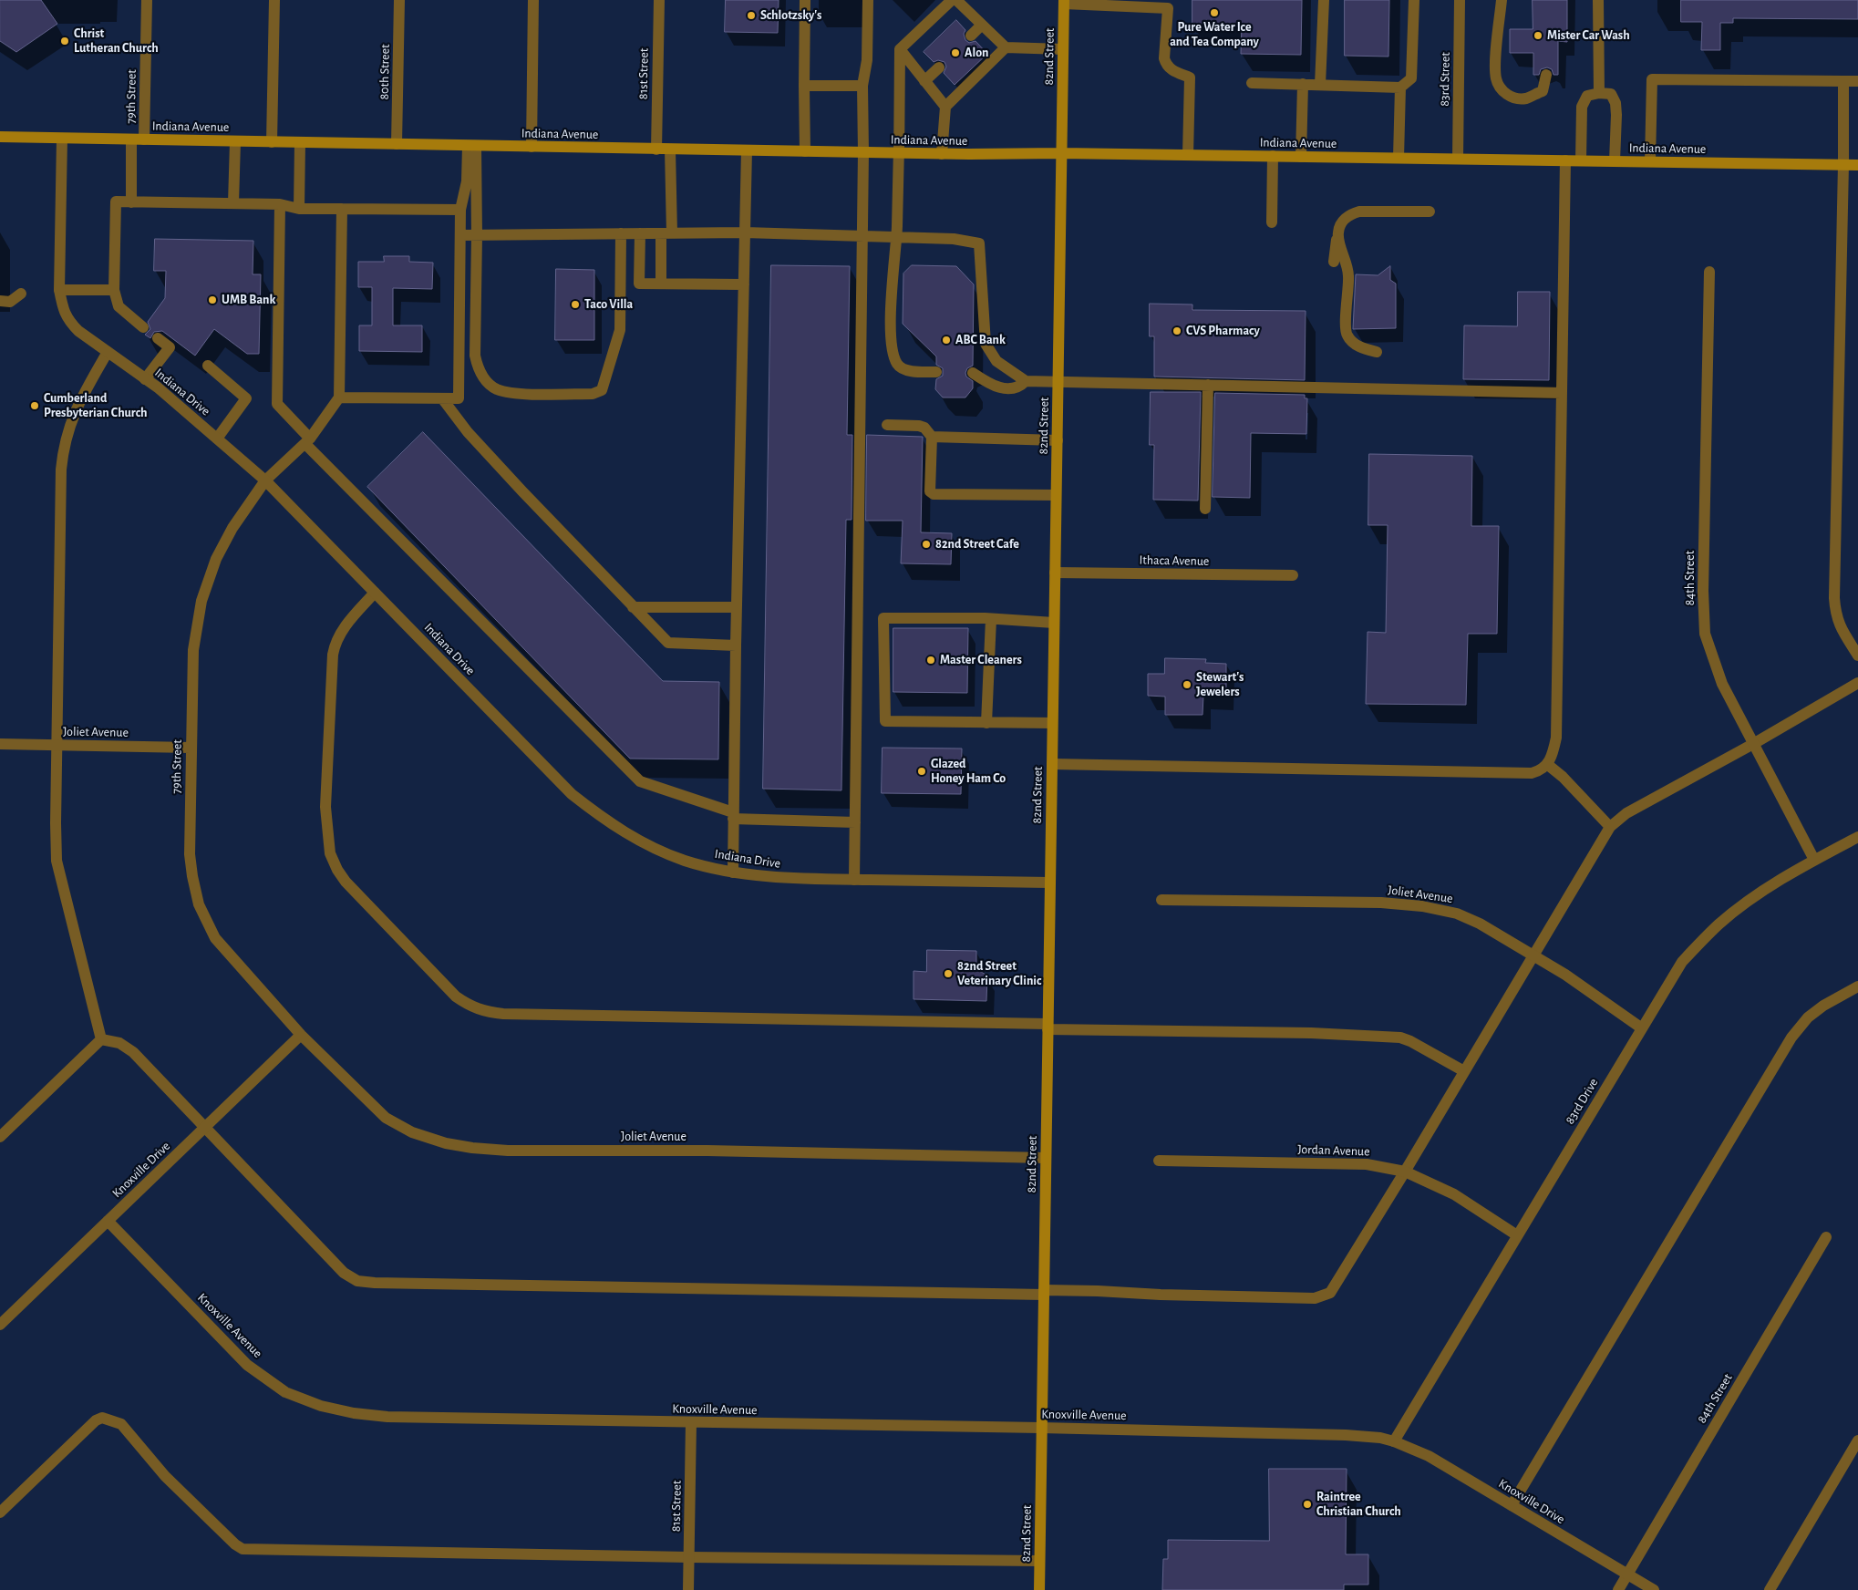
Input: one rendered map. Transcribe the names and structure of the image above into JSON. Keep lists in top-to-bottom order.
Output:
{
  "streets": {
    "main road": ["82nd Street", "Indiana Avenue"],
    "street": [
      "80th Street",
      "81st Street",
      "83rd Street",
      "79th Street",
      "Indiana Drive",
      "Ithaca Avenue",
      "84th Street",
      "Joliet Avenue",
      "83rd Drive",
      "Jordan Avenue",
      "Knoxville Drive",
      "Knoxville Avenue"
    ]
  },
  "crossings": [
    ["82nd Street", "Indiana Avenue"],
    ["82nd Street", "Indiana Drive"],
    ["82nd Street", "Ithaca Avenue"],
    ["82nd Street", "Joliet Avenue"],
    ["82nd Street", "Knoxville Avenue"],
    ["80th Street", "Indiana Avenue"],
    ["81st Street", "Indiana Avenue"],
    ["81st Street", "Knoxville Avenue"],
    ["83rd Street", "Indiana Avenue"],
    ["79th Street", "Indiana Avenue"],
    ["79th Street", "Indiana Drive"],
    ["79th Street", "Joliet Avenue"],
    ["79th Street", "Knoxville Drive"],
    ["Indiana Avenue", "Indiana Drive"],
    ["84th Street", "83rd Drive"],
    ["84th Street", "Knoxville Drive"],
    ["Joliet Avenue", "83rd Drive"],
    ["Joliet Avenue", "Knoxville Drive"],
    ["83rd Drive", "Jordan Avenue"],
    ["83rd Drive", "Knoxville Drive"],
    ["83rd Drive", "Knoxville Avenue"],
    ["Knoxville Drive", "Knoxville Avenue"]
  ],
  "places": [
    "Pure Water Ice and Tea Company",
    "Schlotzsky's",
    "Mister Car Wash",
    "Christ Lutheran Church",
    "Alon",
    "UMB Bank",
    "Taco Villa",
    "CVS Pharmacy",
    "ABC Bank",
    "Cumberland Presbyterian Church",
    "82nd Street Cafe",
    "Master Cleaners",
    "Stewart's Jewelers",
    "Glazed Honey Ham Co",
    "82nd Street Veterinary Clinic",
    "Raintree Christian Church"
  ]
}
